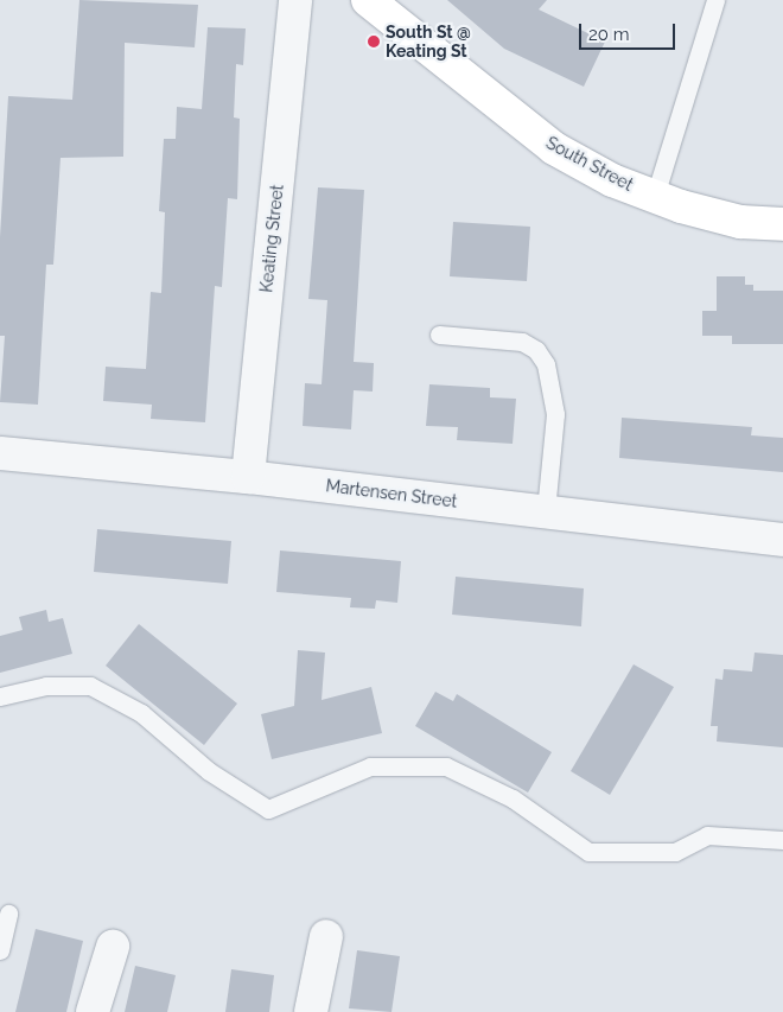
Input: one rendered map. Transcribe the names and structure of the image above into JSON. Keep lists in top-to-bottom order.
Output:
{
  "streets": {
    "street": ["South Street", "Keating Street", "Martensen Street"]
  },
  "crossings": [
    ["Keating Street", "Martensen Street"]
  ],
  "places": ["South St @ Keating St"],
  "scale_bar": "20 m"
}
